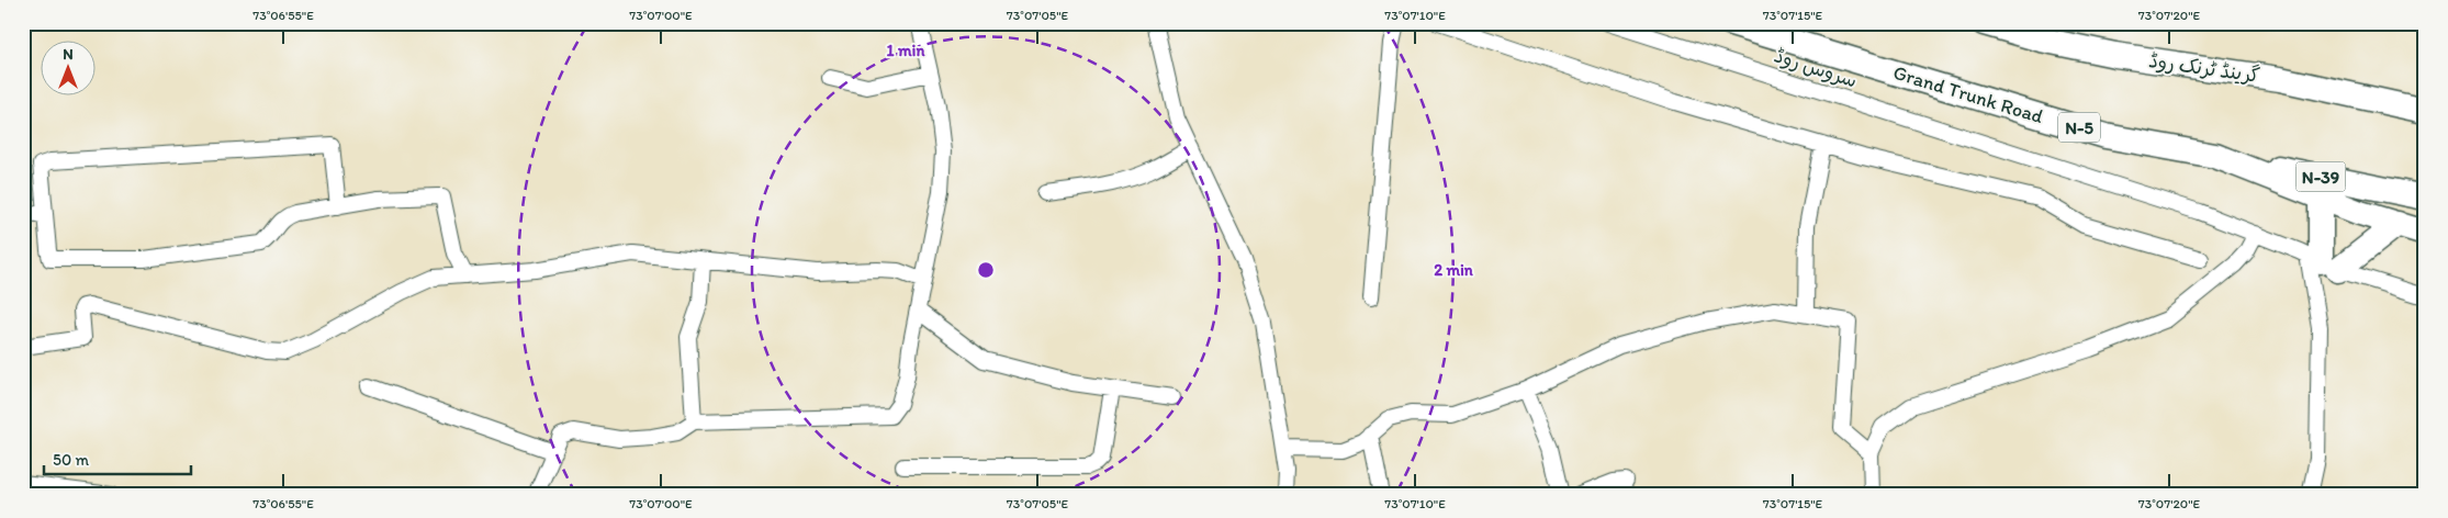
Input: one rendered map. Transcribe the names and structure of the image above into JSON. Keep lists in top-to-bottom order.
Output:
{
  "streets": {
    "highway": [
      "گرینڈ ٹرنک روڈ",
      "Grand Trunk Road",
      "N-5",
      "N-39"
    ],
    "street": ["سروس روڈ"]
  },
  "crossings": [
    ["Grand Trunk Road", "N-39"]
  ],
  "scale_bar": "50 m",
  "north": "top",
  "coordinates": [
    "73°06'55\"E",
    "73°07'00\"E",
    "73°07'05\"E",
    "73°07'10\"E",
    "73°07'15\"E",
    "73°07'20\"E"
  ],
  "rings": ["1 min", "2 min"]
}
